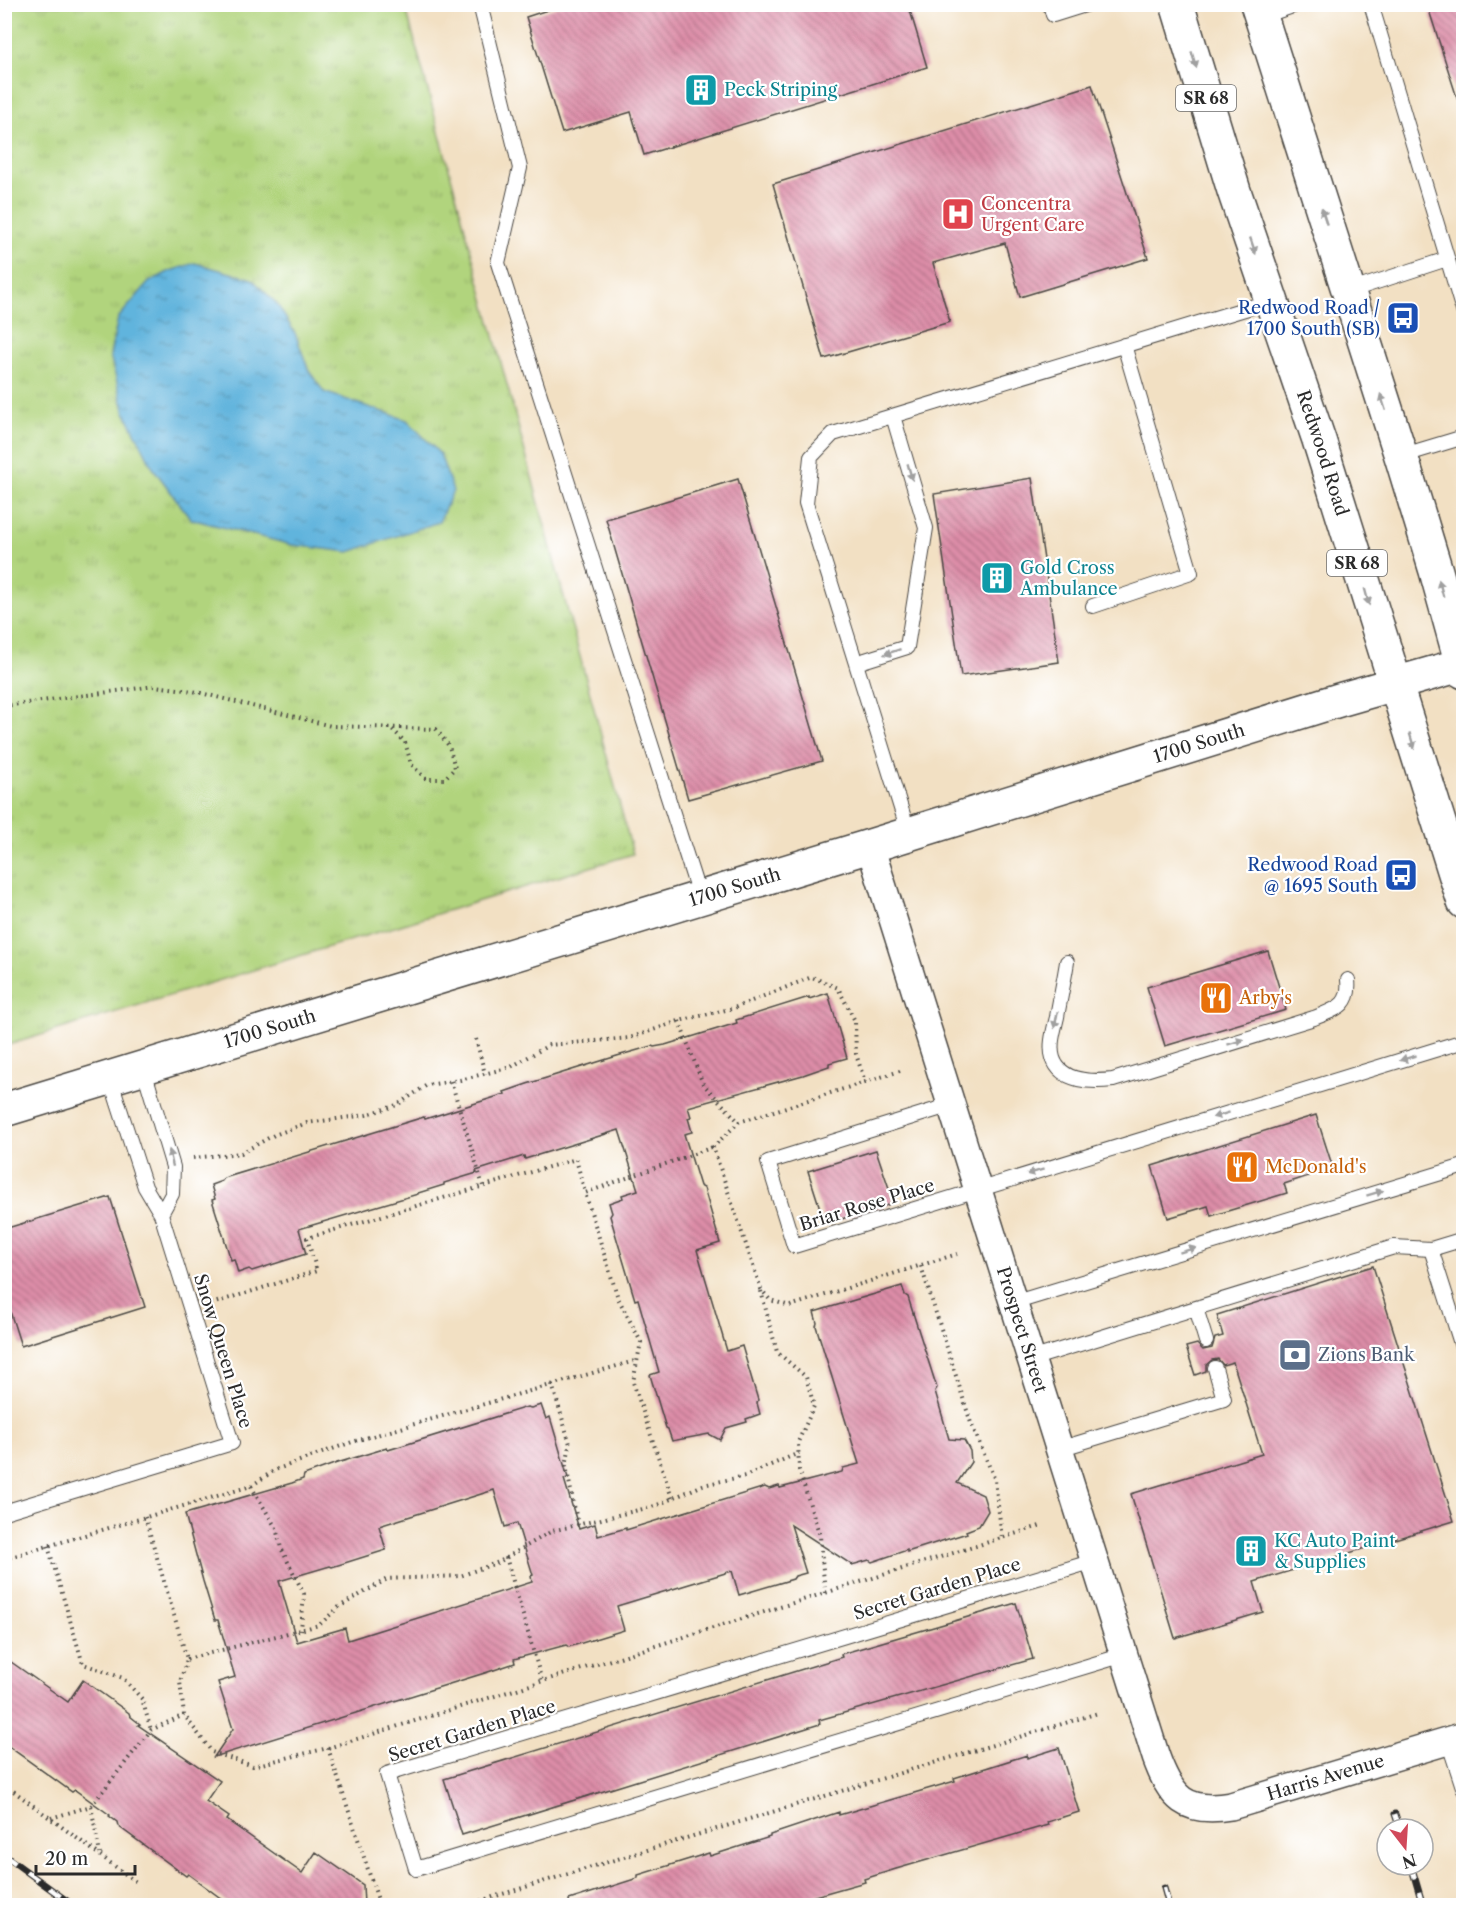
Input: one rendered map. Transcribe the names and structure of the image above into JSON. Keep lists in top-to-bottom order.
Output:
{
  "streets": {
    "main road": ["SR 68", "Redwood Road", "1700 South"],
    "street": ["Prospect Street", "Harris Avenue"],
    "lane": ["Briar Rose Place", "Snow Queen Place", "Secret Garden Place"]
  },
  "crossings": [
    ["Redwood Road", "1700 South"],
    ["1700 South", "Prospect Street"],
    ["1700 South", "Snow Queen Place"],
    ["Briar Rose Place", "Prospect Street"],
    ["Prospect Street", "Secret Garden Place"],
    ["Prospect Street", "Harris Avenue"]
  ],
  "places": {
    "building": ["Peck Striping", "Gold Cross Ambulance", "KC Auto Paint & Supplies"],
    "hospital": ["Concentra Urgent Care"],
    "bus stop": ["Redwood Road / 1700 South (SB)", "Redwood Road @ 1695 South"],
    "restaurant": ["Arby's", "McDonald's"],
    "bank": ["Zions Bank"]
  },
  "scale_bar": "20 m",
  "north": "bottom"
}
